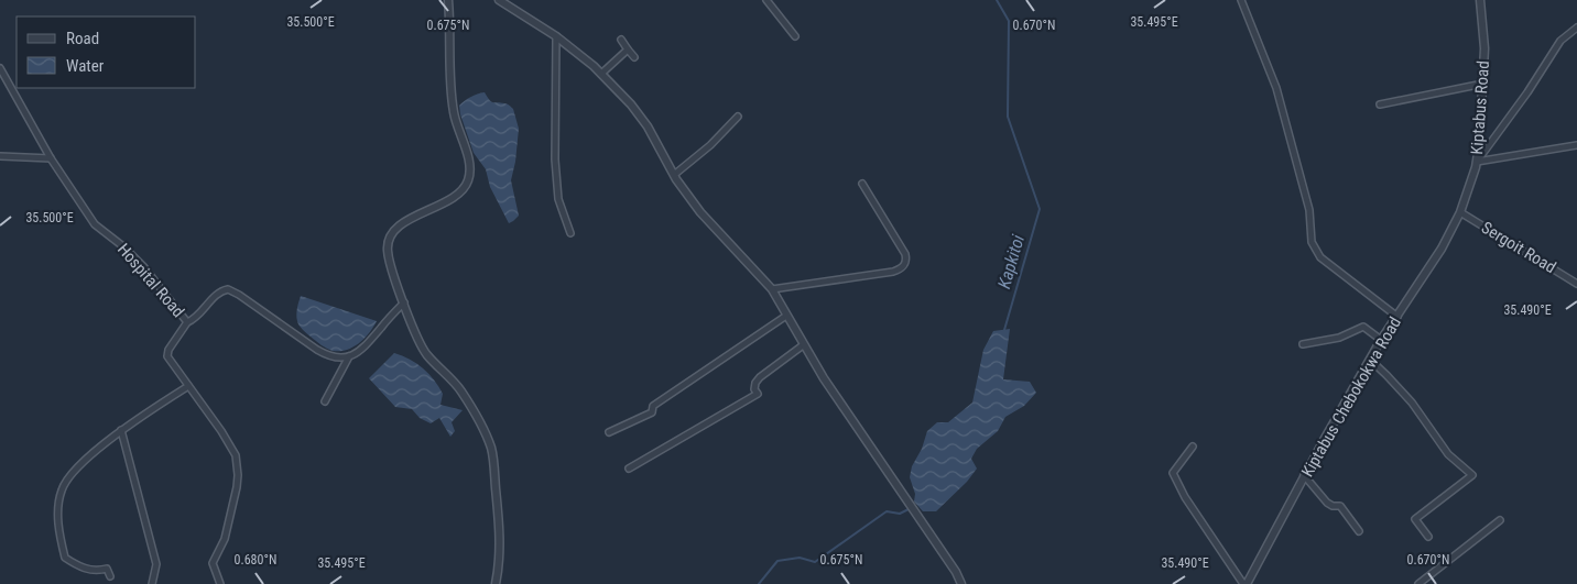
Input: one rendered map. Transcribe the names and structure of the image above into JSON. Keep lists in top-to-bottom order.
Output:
{
  "streets": {
    "street": [
      "Kiptabus Road",
      "Sergoit Road",
      "Hospital Road",
      "Kiptabus Chebokokwa Road"
    ]
  },
  "crossings": [
    ["Kiptabus Road", "Sergoit Road"],
    ["Kiptabus Road", "Kiptabus Chebokokwa Road"],
    ["Sergoit Road", "Kiptabus Chebokokwa Road"]
  ],
  "water": ["Kapkitoi"],
  "legend": ["Road", "Water"],
  "coordinates": [
    "35.500°E",
    "35.495°E",
    "0.670°N",
    "0.675°N",
    "35.490°E",
    "0.680°N"
  ]
}
